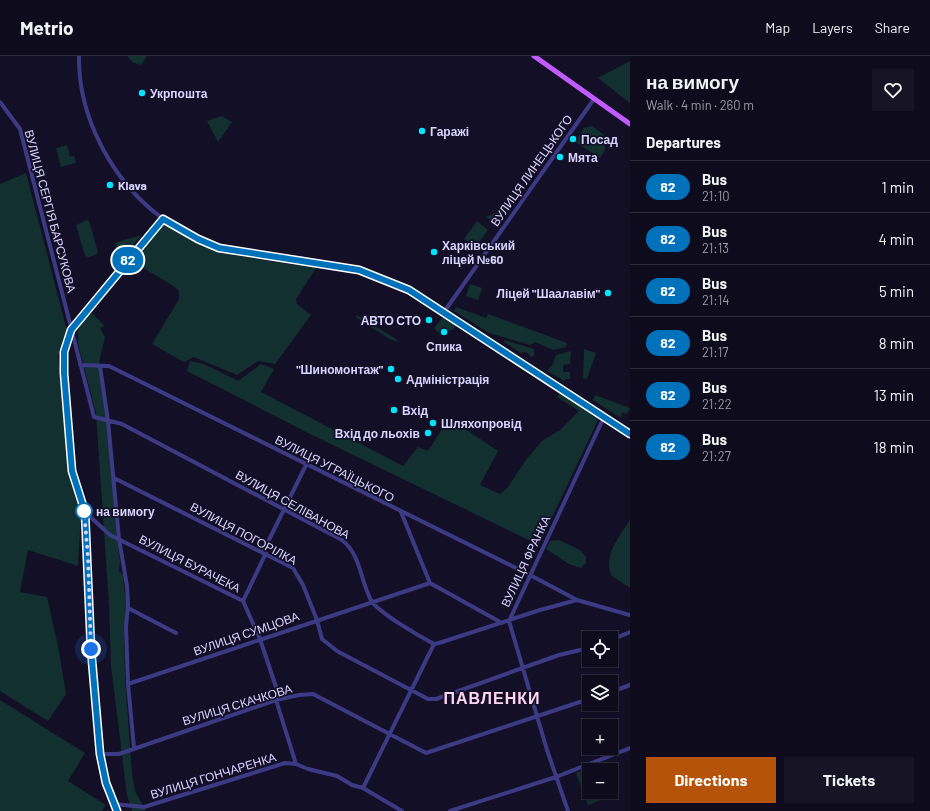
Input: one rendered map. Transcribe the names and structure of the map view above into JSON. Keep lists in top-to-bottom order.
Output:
{
  "streets": {
    "street": [
      "ВУЛИЦЯ ЛИНЕЦЬКОГО",
      "ВУЛИЦЯ СЕРГІЯ БАРСУКОВА",
      "ВУЛИЦЯ УГРАЇЦЬКОГО",
      "ВУЛИЦЯ СЕЛІВАНОВА",
      "ВУЛИЦЯ ПОГОРІЛКА",
      "ВУЛИЦЯ ФРАНКА",
      "ВУЛИЦЯ БУРАЧЕКА",
      "ВУЛИЦЯ СУМЦОВА",
      "ВУЛИЦЯ СКАЧКОВА",
      "ВУЛИЦЯ ГОНЧАРЕНКА"
    ]
  },
  "crossings": [
    ["ВУЛИЦЯ СЕРГІЯ БАРСУКОВА", "ВУЛИЦЯ УГРАЇЦЬКОГО"],
    ["ВУЛИЦЯ СЕРГІЯ БАРСУКОВА", "ВУЛИЦЯ СЕЛІВАНОВА"],
    ["ВУЛИЦЯ УГРАЇЦЬКОГО", "ВУЛИЦЯ ФРАНКА"],
    ["ВУЛИЦЯ СЕЛІВАНОВА", "ВУЛИЦЯ СУМЦОВА"],
    ["ВУЛИЦЯ ПОГОРІЛКА", "ВУЛИЦЯ ФРАНКА"],
    ["ВУЛИЦЯ ПОГОРІЛКА", "ВУЛИЦЯ СУМЦОВА"],
    ["ВУЛИЦЯ ФРАНКА", "ВУЛИЦЯ СКАЧКОВА"],
    ["ВУЛИЦЯ БУРАЧЕКА", "ВУЛИЦЯ СУМЦОВА"],
    ["ВУЛИЦЯ БУРАЧЕКА", "ВУЛИЦЯ СКАЧКОВА"],
    ["ВУЛИЦЯ БУРАЧЕКА", "ВУЛИЦЯ ГОНЧАРЕНКА"]
  ],
  "districts": ["ПАВЛЕНКИ"],
  "places": [
    "Укрпошта",
    "Гаражі",
    "Посад",
    "Мята",
    "Klava",
    "Харківський ліцей №60",
    "Ліцей \"Шаалавім\"",
    "АВТО СТО",
    "Спика",
    "\"Шиномонтаж\"",
    "Адміністрація",
    "Вхід",
    "Шляхопровід",
    "Вхід до льохів",
    "на вимогу"
  ],
  "lines": ["bus line 82"],
  "page": {
    "header": "Metrio",
    "nav": ["Map", "Layers", "Share"],
    "on_map": "82",
    "heading": [
      ["на вимогу", "Walk · 4 min · 260 m"],
      "Departures"
    ],
    "list": [
      {
        "mark": "82",
        "name": "Bus",
        "note": "21:10",
        "value": "1 min"
      },
      {
        "mark": "82",
        "name": "Bus",
        "note": "21:13",
        "value": "4 min"
      },
      {
        "mark": "82",
        "name": "Bus",
        "note": "21:14",
        "value": "5 min"
      },
      {
        "mark": "82",
        "name": "Bus",
        "note": "21:17",
        "value": "8 min"
      },
      {
        "mark": "82",
        "name": "Bus",
        "note": "21:22",
        "value": "13 min"
      },
      {
        "mark": "82",
        "name": "Bus",
        "note": "21:27",
        "value": "18 min"
      }
    ],
    "map_buttons": ["+", "−"],
    "buttons": ["Directions", "Tickets"]
  }
}
